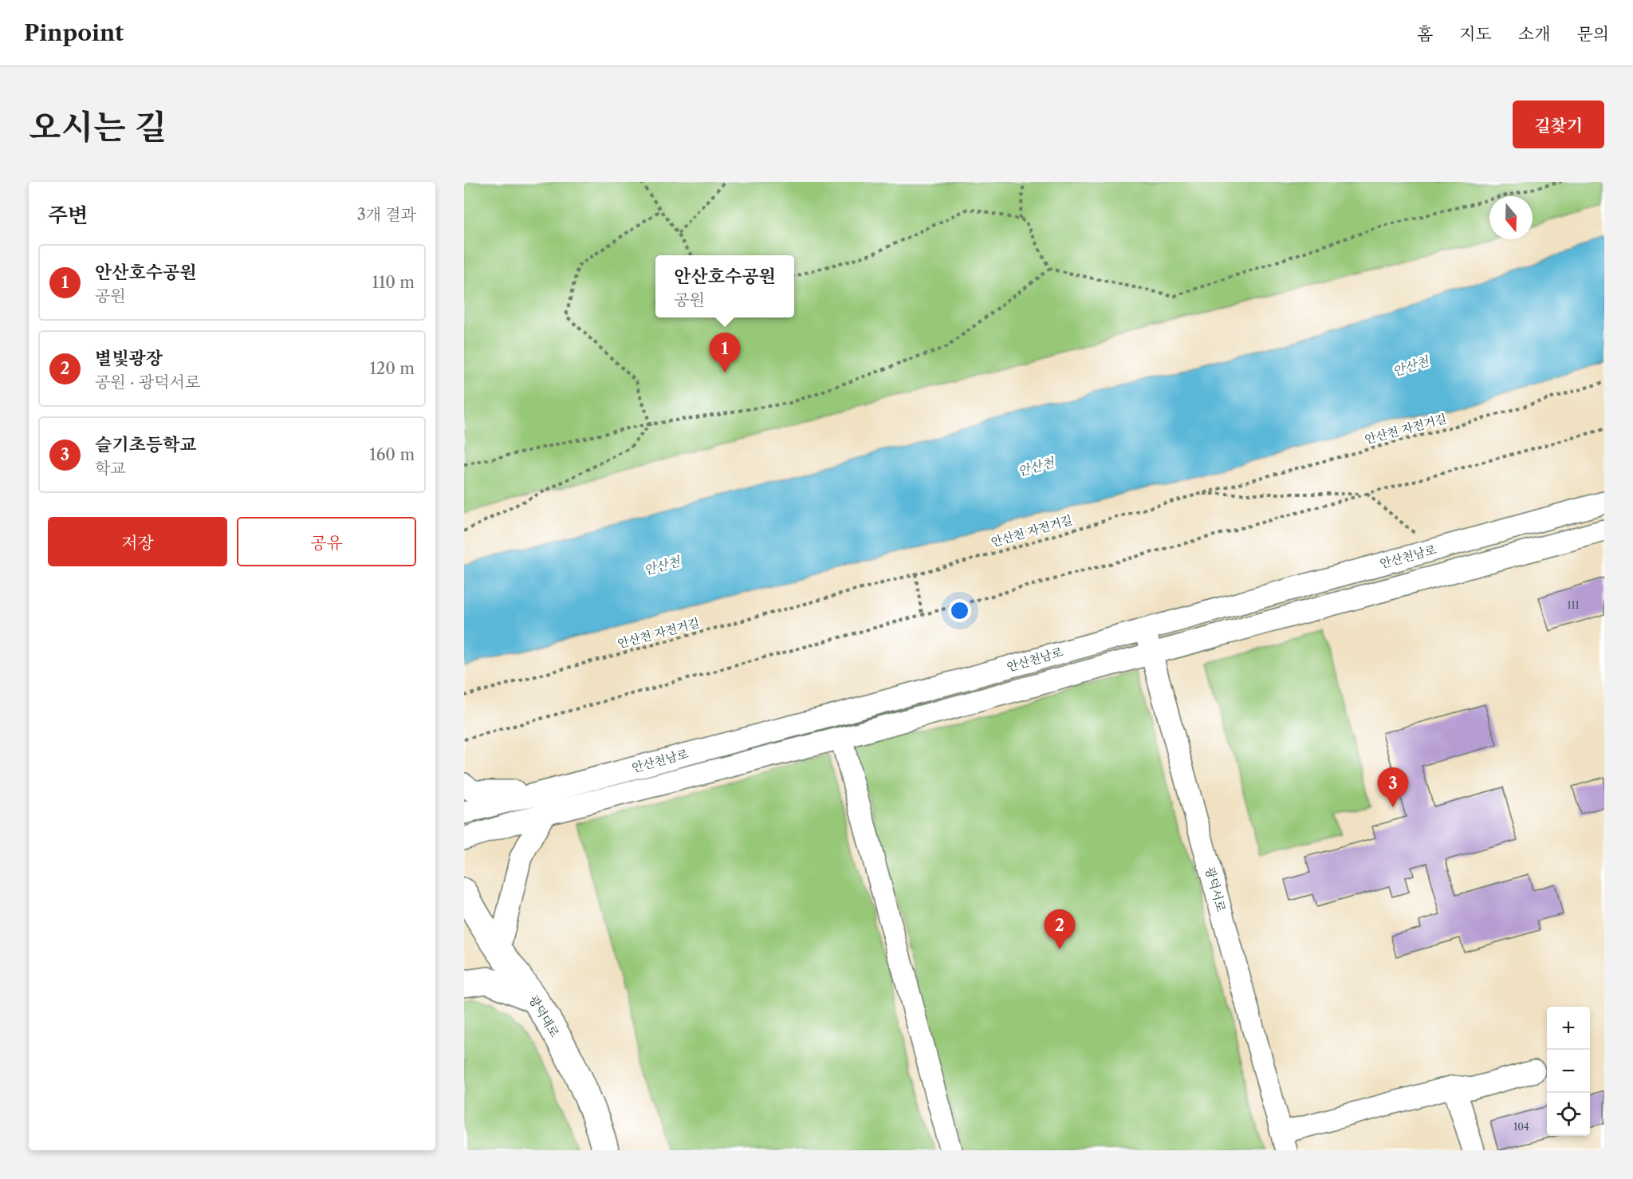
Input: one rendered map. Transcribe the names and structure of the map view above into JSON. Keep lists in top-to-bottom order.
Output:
{
  "streets": {
    "main road": ["광덕대로"],
    "street": ["안산천남로", "광덕서로"],
    "path": ["안산천 자전거길"]
  },
  "crossings": [
    ["안산천남로", "광덕서로"]
  ],
  "water": ["안산천"],
  "house_numbers": ["111", "104"],
  "north": "bottom",
  "page": {
    "header": "Pinpoint",
    "nav": [
      "홈",
      "지도",
      "소개",
      "문의"
    ],
    "title": "오시는 길",
    "buttons": [
      "길찾기",
      ["저장", "공유"]
    ],
    "heading": ["주변", "3개 결과"],
    "list": [
      {
        "mark": "1",
        "name": "안산호수공원",
        "note": "공원",
        "value": "110 m"
      },
      {
        "mark": "2",
        "name": "별빛광장",
        "note": "공원 · 광덕서로",
        "value": "120 m"
      },
      {
        "mark": "3",
        "name": "슬기초등학교",
        "note": "학교",
        "value": "160 m"
      }
    ],
    "popup": ["안산호수공원", "공원"],
    "pins": ["1", "3", "2"],
    "map_buttons": ["+", "−"]
  }
}
